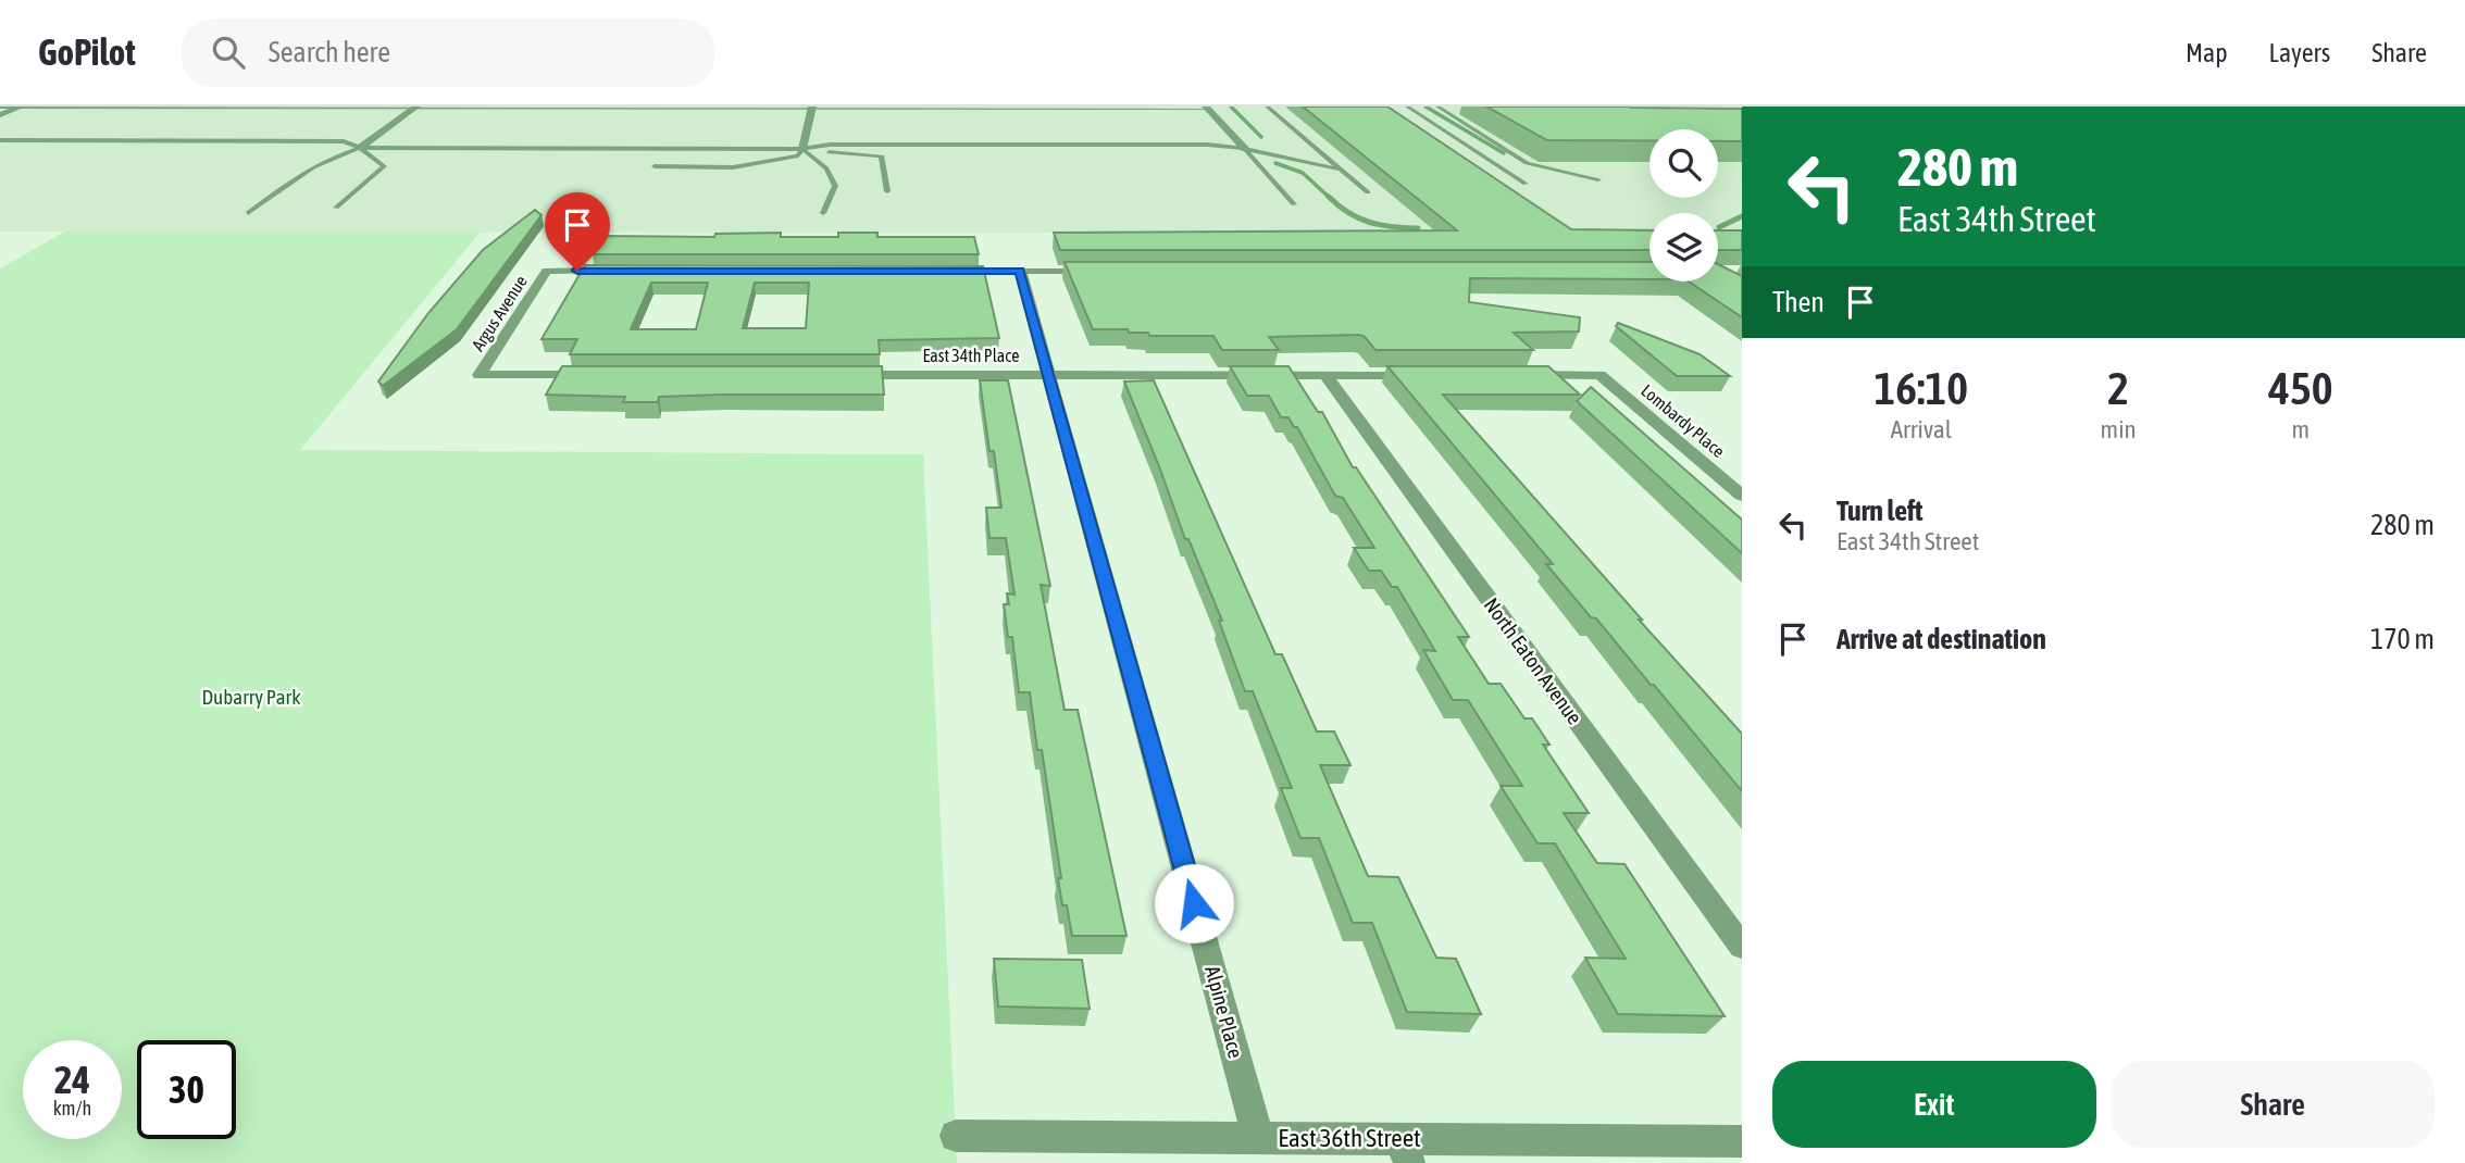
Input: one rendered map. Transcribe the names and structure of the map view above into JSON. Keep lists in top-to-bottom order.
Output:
{
  "streets": {
    "street": [
      "Argus Avenue",
      "East 34th Place",
      "Lombardy Place",
      "North Eaton Avenue",
      "Alpine Place",
      "East 36th Street"
    ]
  },
  "crossings": [
    ["East 34th Place", "North Eaton Avenue"],
    ["East 34th Place", "Alpine Place"],
    ["Alpine Place", "East 36th Street"]
  ],
  "parks": ["Dubarry Park"],
  "page": {
    "header": "GoPilot",
    "search": "Search here",
    "nav": ["Map", "Layers", "Share"],
    "turn": ["280 m", "East 34th Street"],
    "then": "Then",
    "eta": [
      "16:10",
      "Arrival",
      "2",
      "min",
      "450",
      "m"
    ],
    "list": [
      {
        "name": "Turn left",
        "note": "East 34th Street",
        "value": "280 m"
      },
      {
        "name": "Arrive at destination",
        "value": "170 m"
      }
    ],
    "speed": "24 km/h",
    "limit": "30",
    "buttons": ["Exit", "Share"]
  }
}
